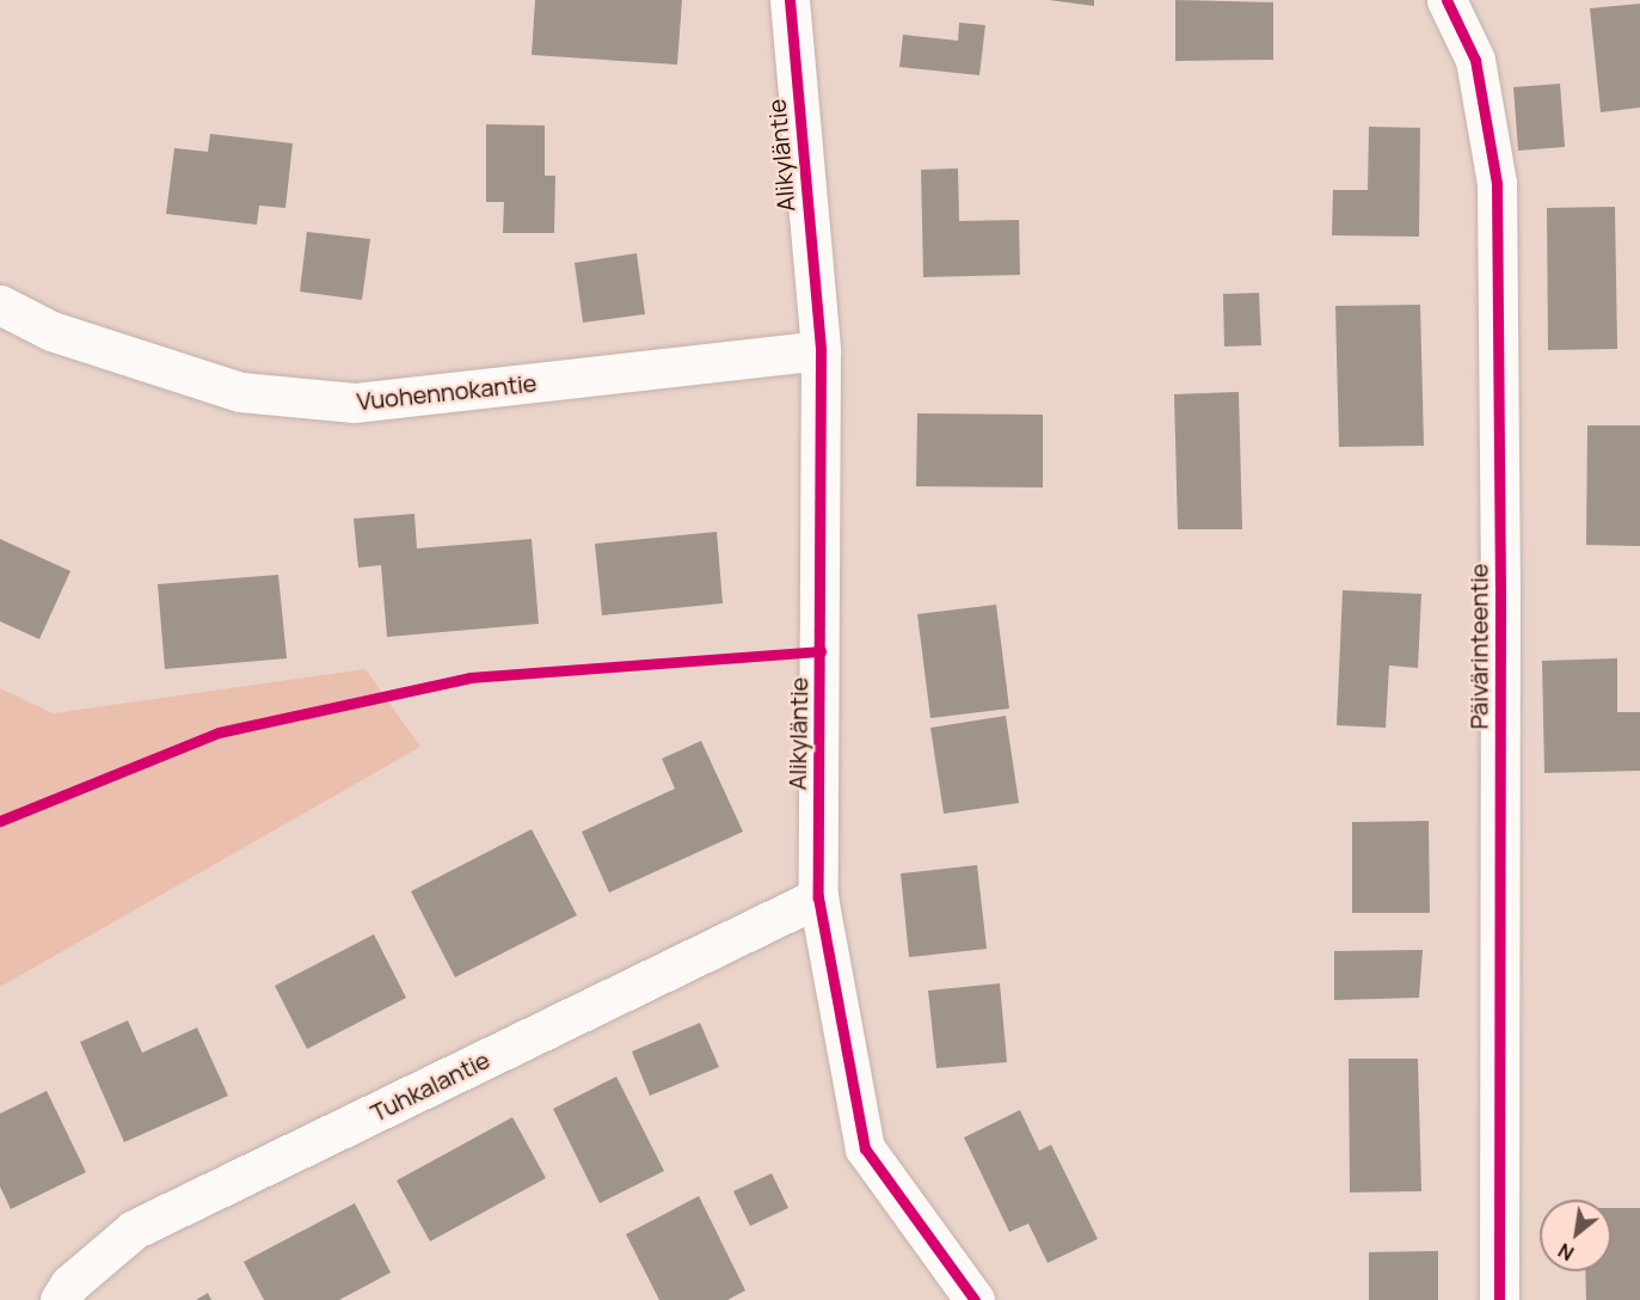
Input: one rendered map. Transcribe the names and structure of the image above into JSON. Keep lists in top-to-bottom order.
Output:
{
  "streets": {
    "street": [
      "Alikyläntie",
      "Vuohennokantie",
      "Päivärinteentie",
      "Tuhkalantie"
    ]
  },
  "crossings": [
    ["Alikyläntie", "Vuohennokantie"],
    ["Alikyläntie", "Tuhkalantie"]
  ],
  "north": "bottom left"
}
